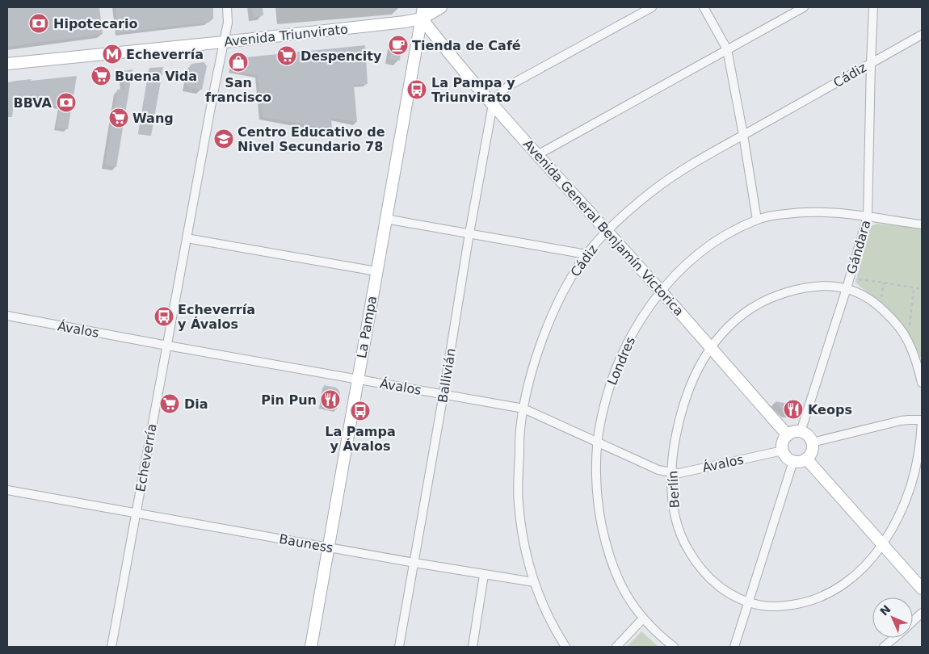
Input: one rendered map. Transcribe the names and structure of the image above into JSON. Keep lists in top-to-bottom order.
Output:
{
  "streets": {
    "street": [
      "Avenida Triunvirato",
      "Cádiz",
      "Avenida General Benjamín Victorica",
      "Gándara",
      "La Pampa",
      "Ávalos",
      "Londres",
      "Ballivián",
      "Echeverría",
      "Berlín",
      "Bauness"
    ]
  },
  "crossings": [
    ["Avenida Triunvirato", "Avenida General Benjamín Victorica"],
    ["Avenida Triunvirato", "La Pampa"],
    ["Avenida Triunvirato", "Echeverría"],
    ["Cádiz", "Avenida General Benjamín Victorica"],
    ["Cádiz", "Gándara"],
    ["Cádiz", "Ávalos"],
    ["Cádiz", "Bauness"],
    ["Avenida General Benjamín Victorica", "Gándara"],
    ["Avenida General Benjamín Victorica", "La Pampa"],
    ["Avenida General Benjamín Victorica", "Ávalos"],
    ["Avenida General Benjamín Victorica", "Londres"],
    ["Avenida General Benjamín Victorica", "Ballivián"],
    ["Avenida General Benjamín Victorica", "Berlín"],
    ["Gándara", "Ávalos"],
    ["Gándara", "Londres"],
    ["Gándara", "Berlín"],
    ["La Pampa", "Ávalos"],
    ["La Pampa", "Bauness"],
    ["Ávalos", "Londres"],
    ["Ávalos", "Ballivián"],
    ["Ávalos", "Echeverría"],
    ["Ávalos", "Berlín"],
    ["Ballivián", "Bauness"],
    ["Echeverría", "Bauness"]
  ],
  "places": {
    "bank": ["Hipotecario", "BBVA"],
    "cafe": ["Tienda de Café"],
    "metro station": ["Echeverría"],
    "supermarket": [
      "Despencity",
      "Buena Vida",
      "Wang",
      "Dia"
    ],
    "shop": ["San francisco"],
    "bus stop": ["La Pampa y Triunvirato", "Echeverría y Ávalos", "La Pampa y Ávalos"],
    "school or university": ["Centro Educativo de Nivel Secundario 78"],
    "restaurant": ["Pin Pun", "Keops"]
  },
  "north": "top left"
}
